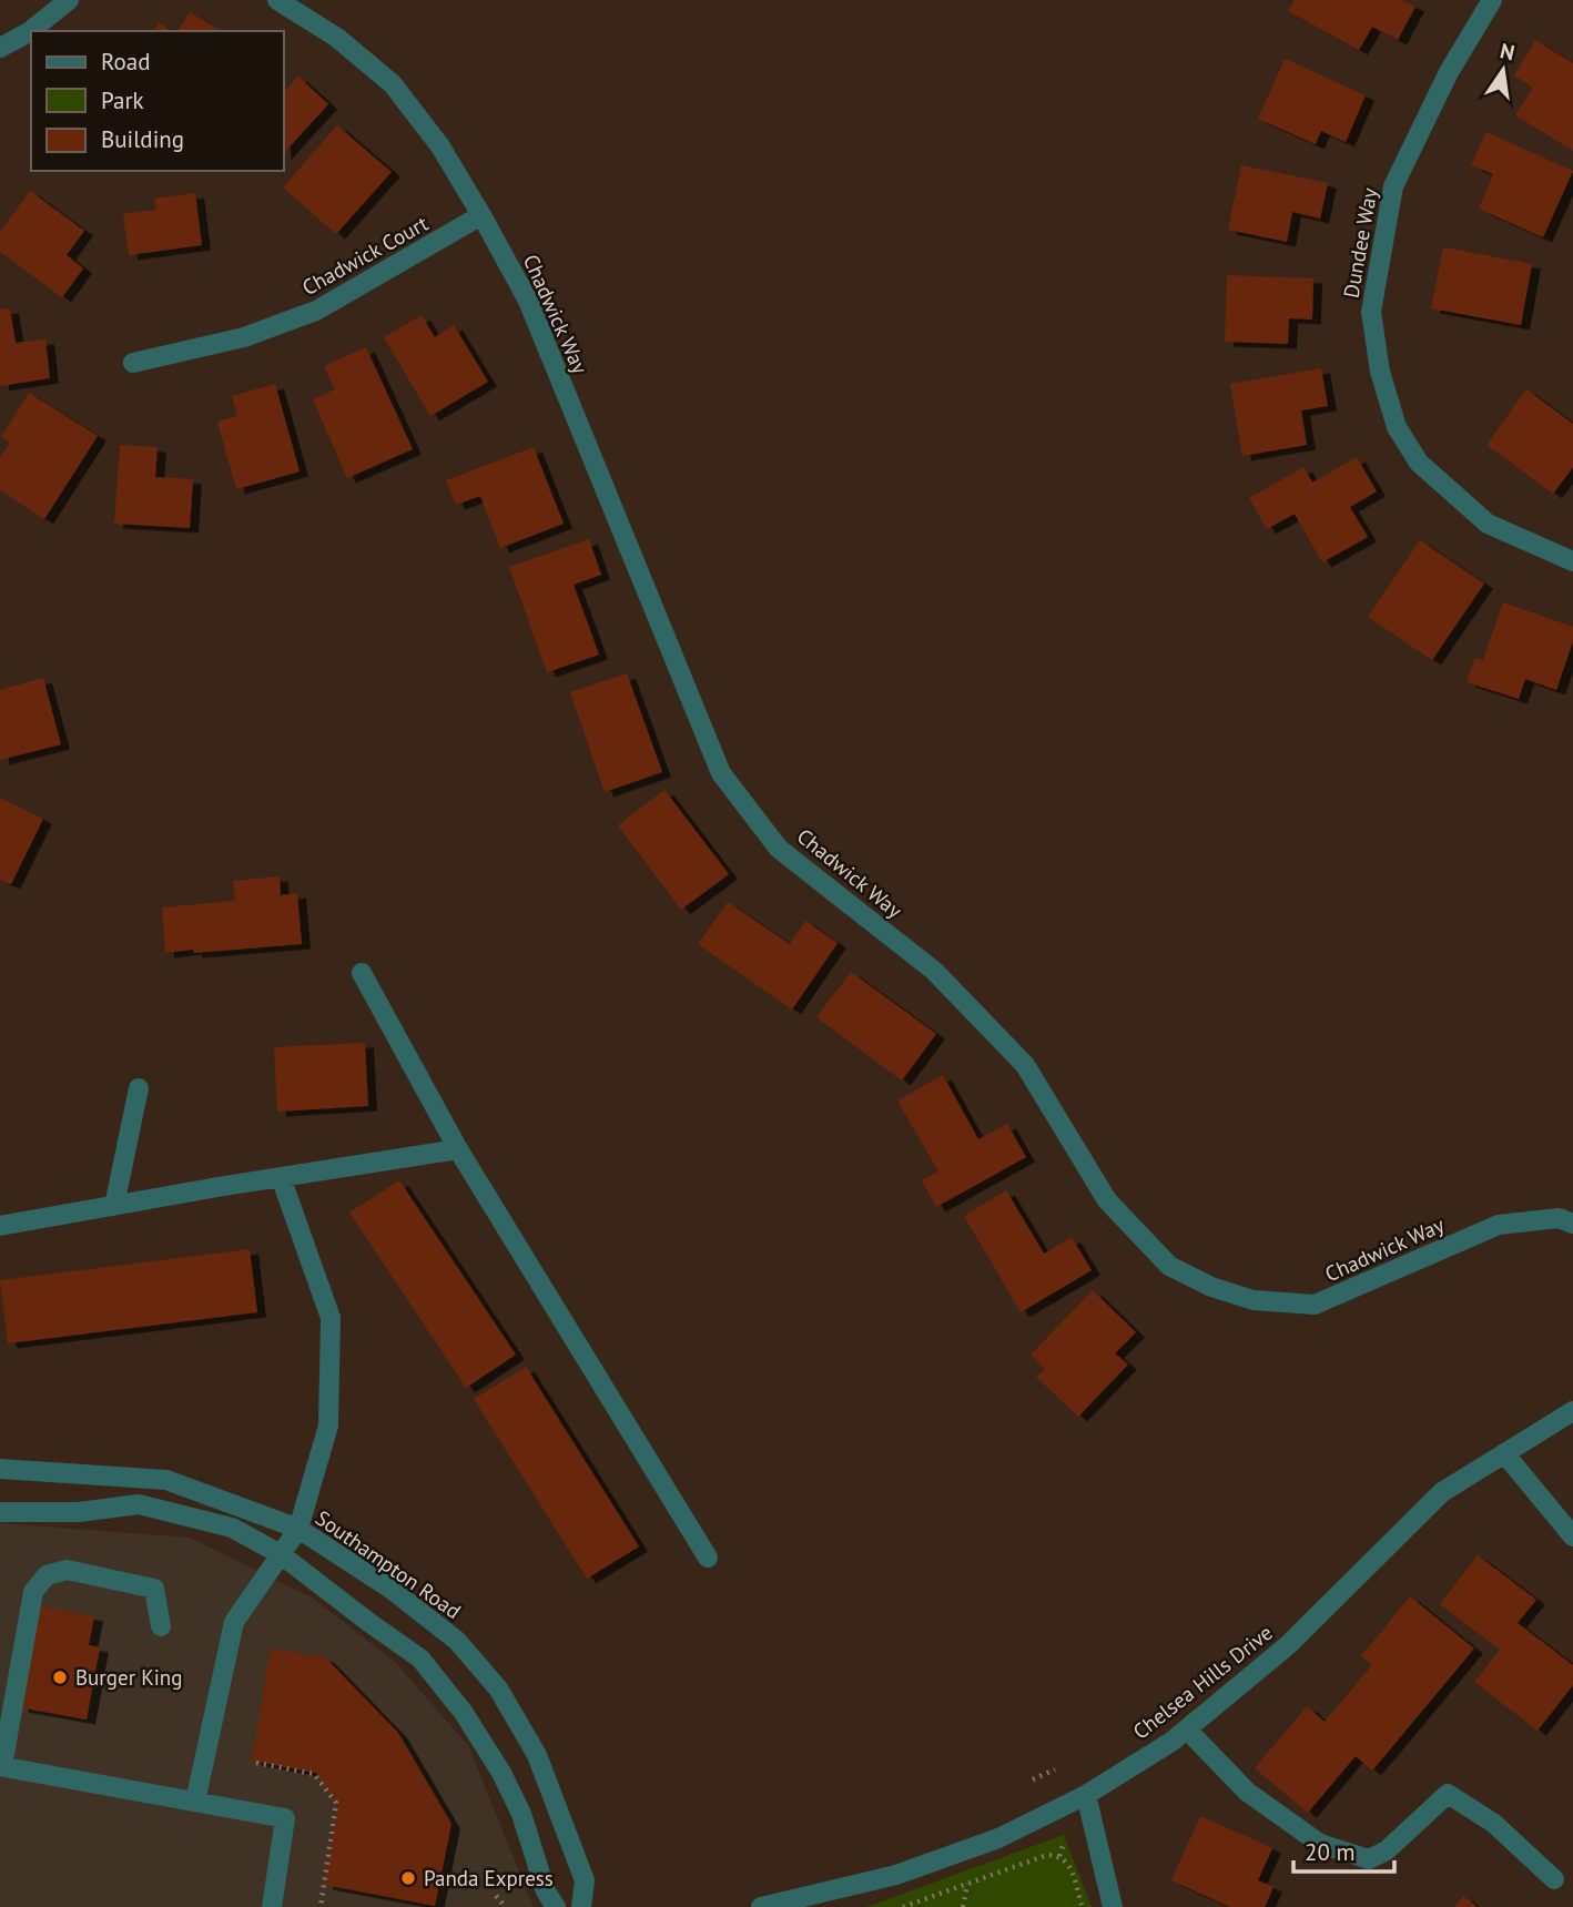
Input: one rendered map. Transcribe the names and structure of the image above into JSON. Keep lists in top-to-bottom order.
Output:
{
  "streets": {
    "street": [
      "Dundee Way",
      "Chadwick Court",
      "Chadwick Way",
      "Southampton Road",
      "Chelsea Hills Drive"
    ]
  },
  "crossings": [
    ["Chadwick Court", "Chadwick Way"]
  ],
  "places": ["Burger King", "Panda Express"],
  "legend": ["Road", "Park", "Building"],
  "scale_bar": "20 m",
  "north": "top"
}
